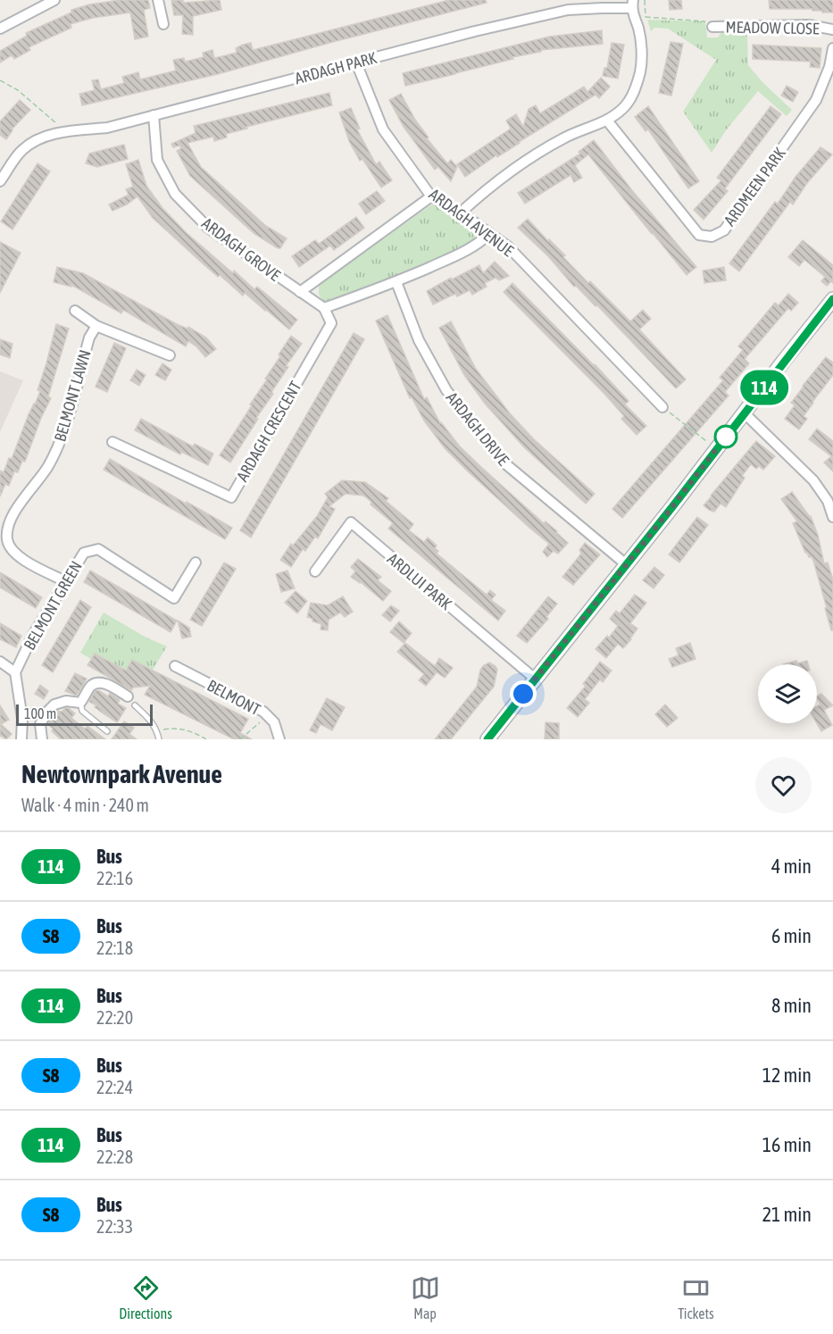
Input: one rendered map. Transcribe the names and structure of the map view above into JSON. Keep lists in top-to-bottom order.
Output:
{
  "streets": {
    "street": [
      "MEADOW CLOSE",
      "ARDAGH PARK",
      "ARDMEEN PARK",
      "ARDAGH AVENUE",
      "ARDAGH GROVE",
      "BELMONT LAWN",
      "ARDAGH DRIVE",
      "ARDAGH CRESCENT",
      "ARDLUI PARK",
      "BELMONT GREEN",
      "BELMONT"
    ]
  },
  "crossings": [
    ["ARDAGH PARK", "ARDAGH AVENUE"],
    ["ARDAGH PARK", "ARDAGH GROVE"],
    ["ARDAGH GROVE", "ARDAGH CRESCENT"],
    ["BELMONT LAWN", "BELMONT GREEN"]
  ],
  "lines": ["bus line 114"],
  "scale_bar": "100 m",
  "page": {
    "on_map": "114",
    "scale": "100 m",
    "heading": ["Newtownpark Avenue", "Walk · 4 min · 240 m"],
    "list": [
      {
        "mark": "114",
        "name": "Bus",
        "note": "22:16",
        "value": "4 min"
      },
      {
        "mark": "S8",
        "name": "Bus",
        "note": "22:18",
        "value": "6 min"
      },
      {
        "mark": "114",
        "name": "Bus",
        "note": "22:20",
        "value": "8 min"
      },
      {
        "mark": "S8",
        "name": "Bus",
        "note": "22:24",
        "value": "12 min"
      },
      {
        "mark": "114",
        "name": "Bus",
        "note": "22:28",
        "value": "16 min"
      },
      {
        "mark": "S8",
        "name": "Bus",
        "note": "22:33",
        "value": "21 min"
      }
    ],
    "tabs": ["Directions", "Map", "Tickets"]
  }
}
